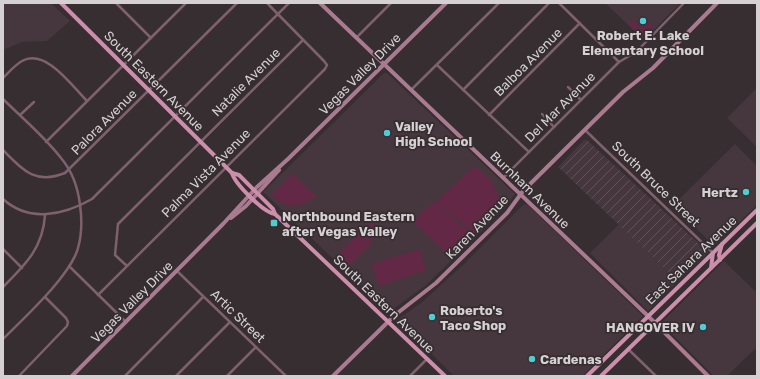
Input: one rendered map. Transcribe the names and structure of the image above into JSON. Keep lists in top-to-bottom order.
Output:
{
  "streets": {
    "main road": ["South Eastern Avenue", "East Sahara Avenue"],
    "street": [
      "Balboa Avenue",
      "Vegas Valley Drive",
      "Natalie Avenue",
      "Del Mar Avenue",
      "Palora Avenue",
      "Palma Vista Avenue",
      "South Bruce Street",
      "Burnham Avenue",
      "Karen Avenue",
      "Artic Street"
    ]
  },
  "crossings": [
    ["Vegas Valley Drive", "South Eastern Avenue"],
    ["Vegas Valley Drive", "Burnham Avenue"],
    ["Vegas Valley Drive", "Artic Street"],
    ["South Eastern Avenue", "Natalie Avenue"],
    ["South Eastern Avenue", "Palora Avenue"],
    ["South Eastern Avenue", "Palma Vista Avenue"],
    ["South Eastern Avenue", "Karen Avenue"],
    ["Natalie Avenue", "Palma Vista Avenue"],
    ["Del Mar Avenue", "Burnham Avenue"],
    ["South Bruce Street", "Karen Avenue"],
    ["South Bruce Street", "East Sahara Avenue"],
    ["Burnham Avenue", "Karen Avenue"],
    ["Burnham Avenue", "East Sahara Avenue"]
  ],
  "places": {
    "other": [
      "Robert E. Lake Elementary School",
      "Valley High School",
      "Hertz",
      "Roberto's Taco Shop",
      "HANGOVER IV",
      "Cardenas"
    ],
    "transit": ["Northbound Eastern after Vegas Valley"]
  }
}
